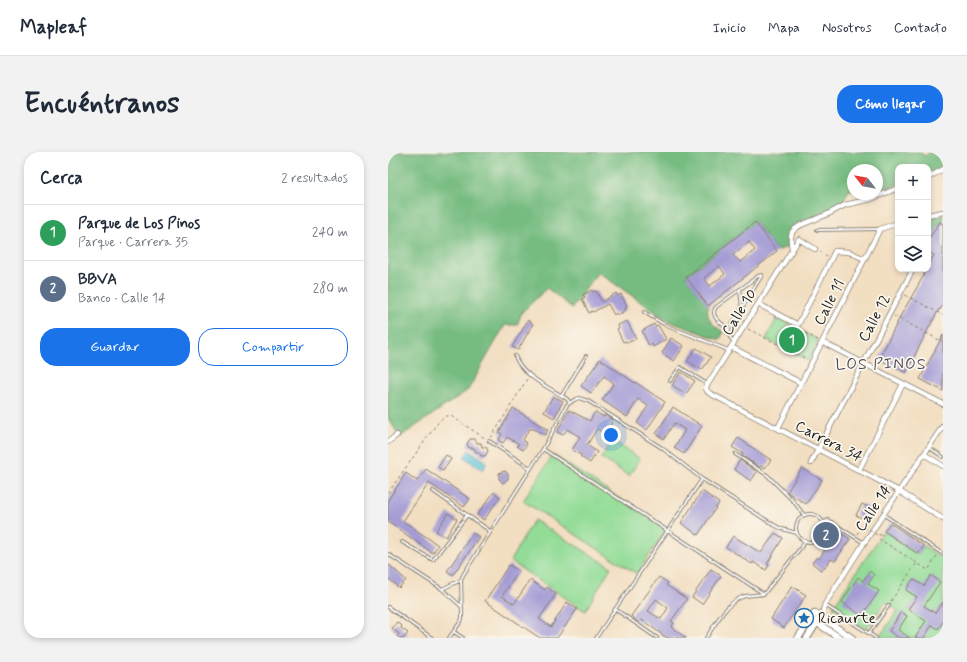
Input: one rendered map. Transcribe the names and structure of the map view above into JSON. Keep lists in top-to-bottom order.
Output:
{
  "streets": {
    "street": [
      "Calle 11",
      "Calle 10",
      "Calle 12",
      "Carrera 34",
      "Calle 14"
    ]
  },
  "crossings": [
    ["Calle 11", "Carrera 34"],
    ["Calle 10", "Carrera 34"],
    ["Calle 12", "Carrera 34"],
    ["Carrera 34", "Calle 14"]
  ],
  "districts": ["LOS PINOS"],
  "places": {
    "place": ["Ricaurte"]
  },
  "north": "top left",
  "page": {
    "header": "Mapleaf",
    "nav": [
      "Inicio",
      "Mapa",
      "Nosotros",
      "Contacto"
    ],
    "buttons": [
      "Cómo llegar",
      ["Guardar", "Compartir"]
    ],
    "title": "Encuéntranos",
    "heading": ["Cerca", "2 resultados"],
    "map_buttons": ["+", "−"],
    "list": [
      {
        "mark": "1",
        "name": "Parque de Los Pinos",
        "note": "Parque · Carrera 35",
        "value": "240 m"
      },
      {
        "mark": "2",
        "name": "BBVA",
        "note": "Banco · Calle 14",
        "value": "280 m"
      }
    ],
    "pins": ["1", "2"]
  }
}
